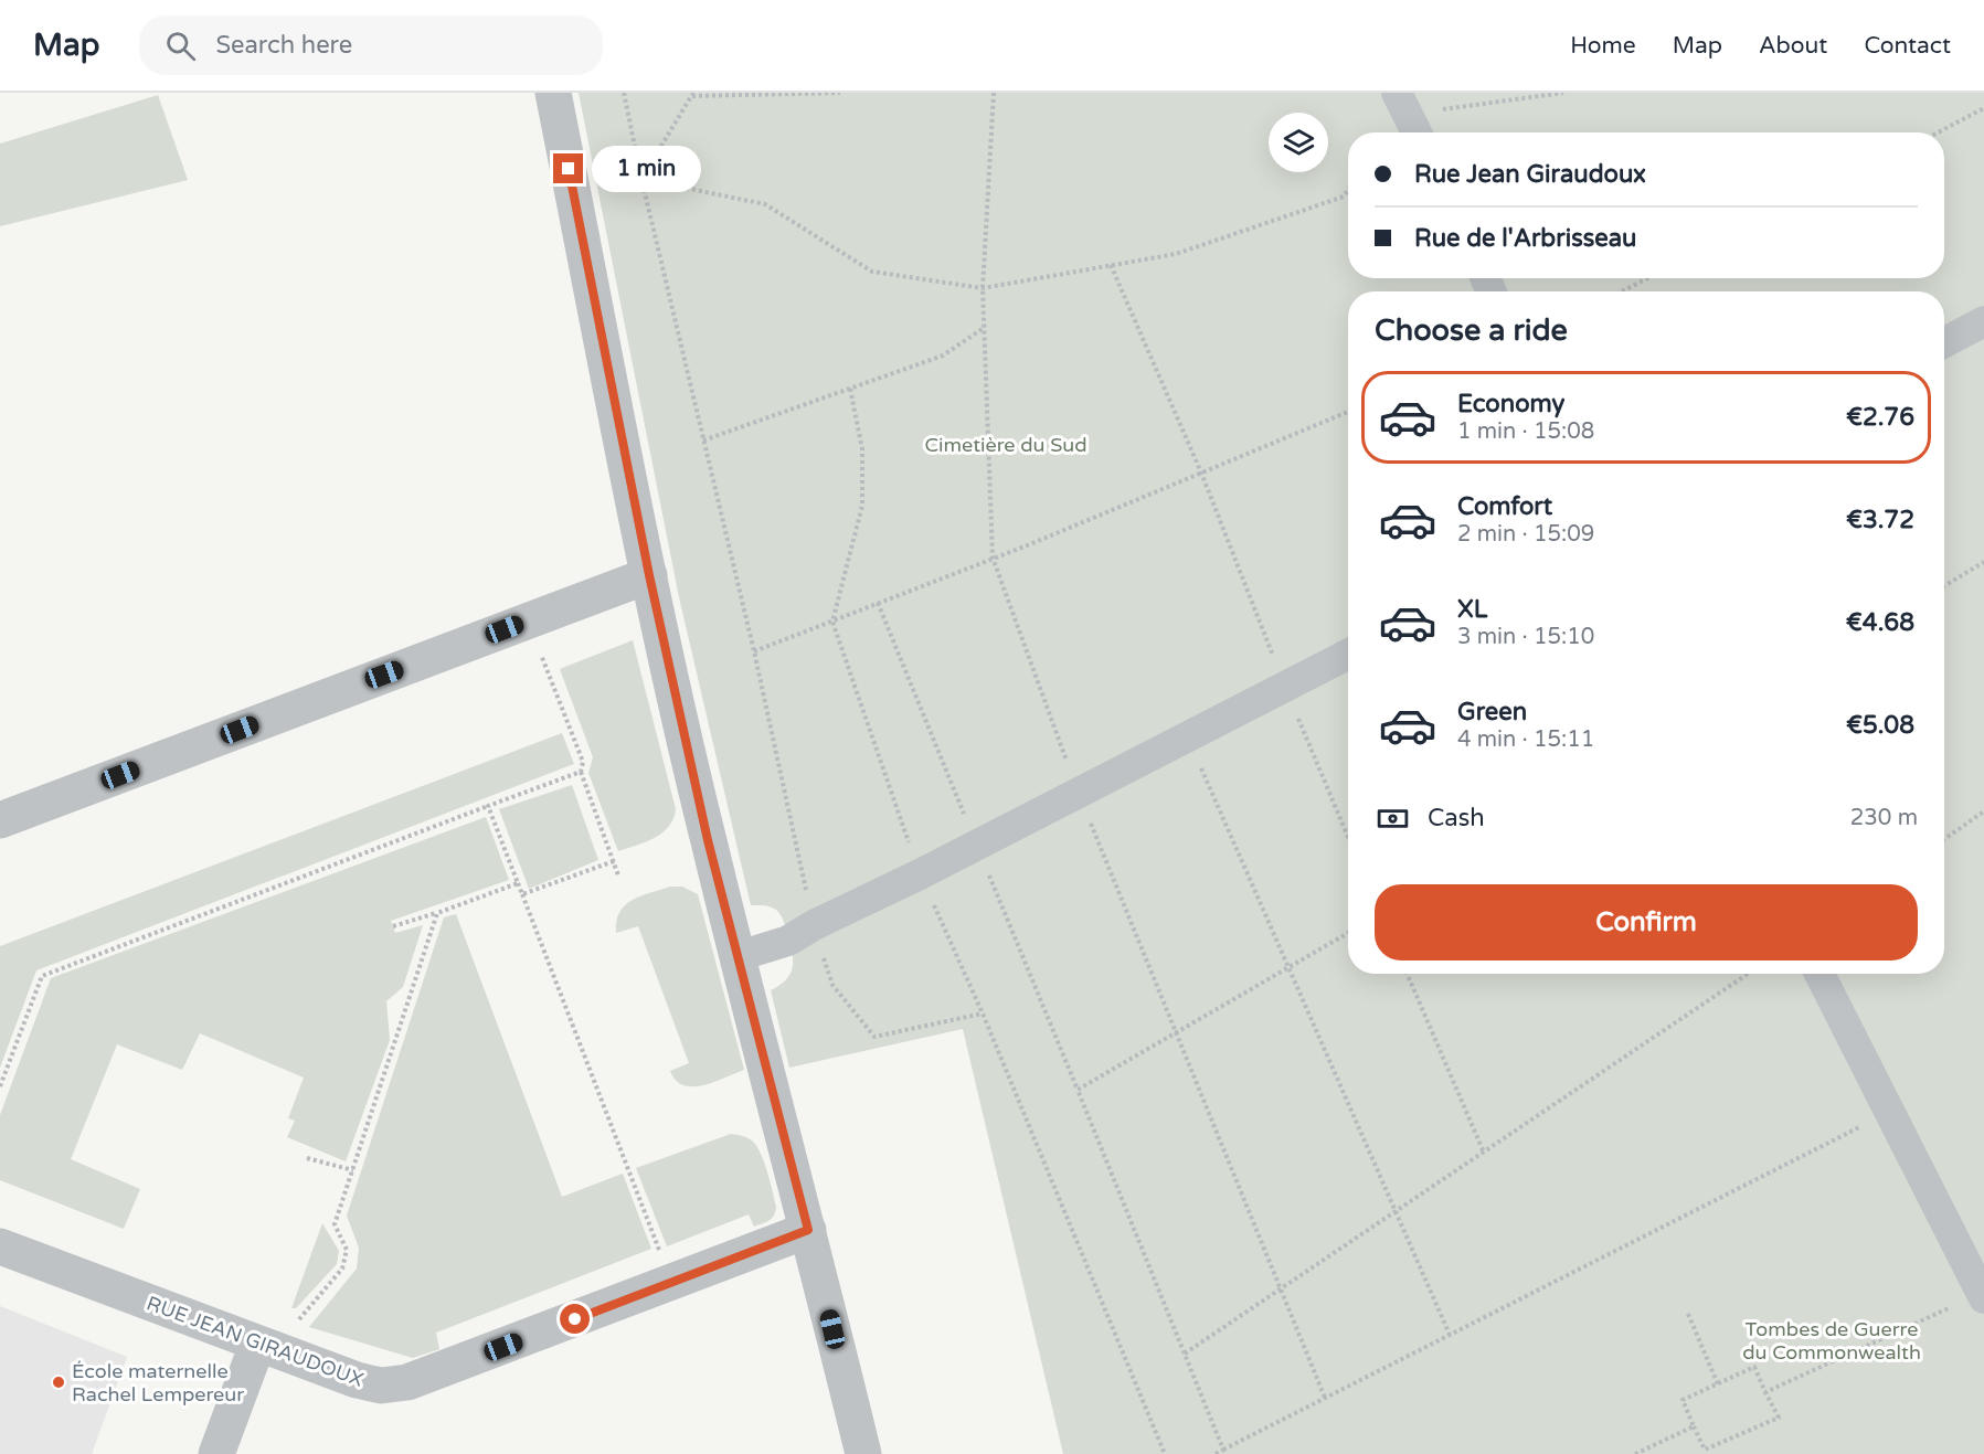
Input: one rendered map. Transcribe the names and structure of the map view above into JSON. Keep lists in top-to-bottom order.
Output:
{
  "streets": {
    "street": ["RUE JEAN GIRAUDOUX"]
  },
  "parks": ["Cimetière du Sud", "Tombes de Guerre du Commonwealth"],
  "places": ["École maternelle Rachel Lempereur"],
  "page": {
    "header": "Map",
    "search": "Search here",
    "nav": [
      "Home",
      "Map",
      "About",
      "Contact"
    ],
    "banner": ["Rue Jean Giraudoux", "Rue de l'Arbrisseau"],
    "bubble": "1 min",
    "heading": "Choose a ride",
    "list": [
      {
        "name": "Economy",
        "note": "1 min · 15:08",
        "value": "€2.76"
      },
      {
        "name": "Comfort",
        "note": "2 min · 15:09",
        "value": "€3.72"
      },
      {
        "name": "XL",
        "note": "3 min · 15:10",
        "value": "€4.68"
      },
      {
        "name": "Green",
        "note": "4 min · 15:11",
        "value": "€5.08"
      }
    ],
    "pay": ["Cash", "230 m"],
    "buttons": "Confirm"
  }
}
